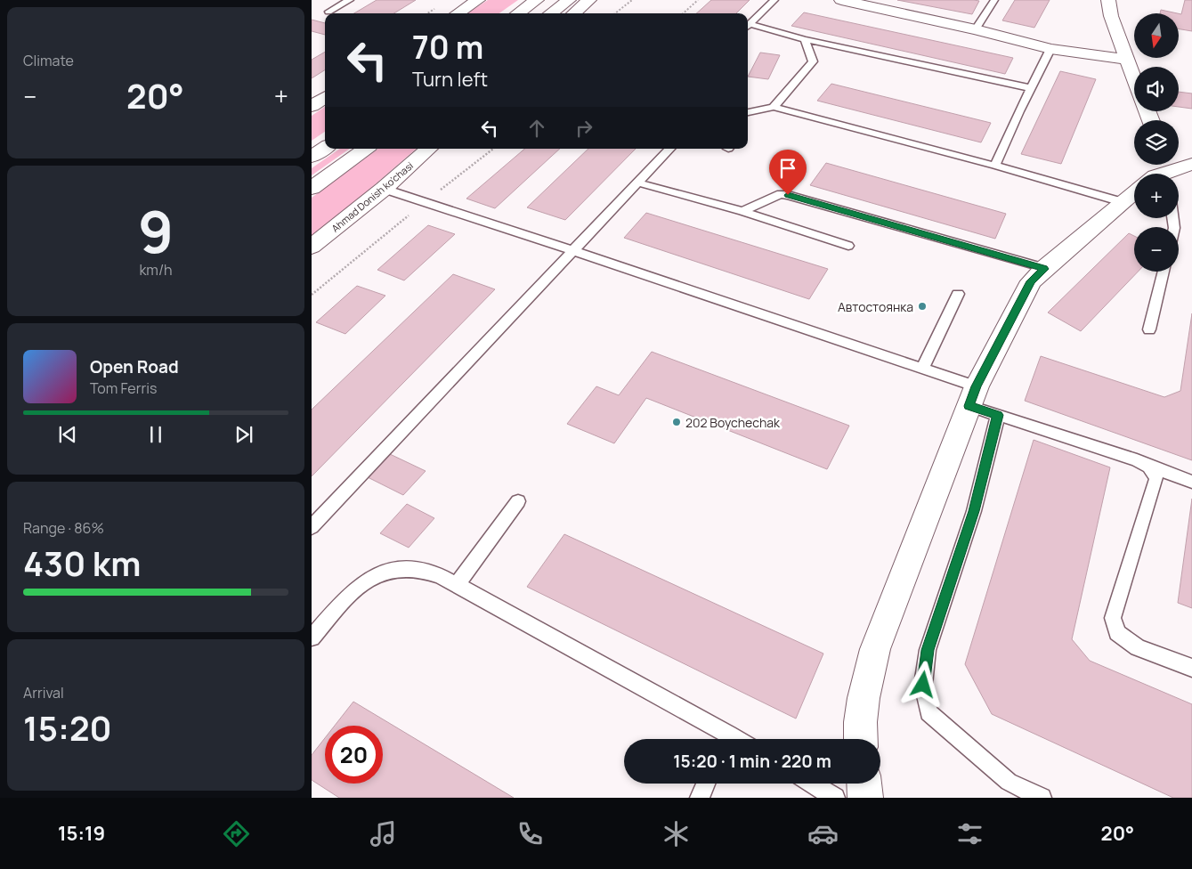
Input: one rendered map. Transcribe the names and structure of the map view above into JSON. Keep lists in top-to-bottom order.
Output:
{
  "streets": {
    "street": ["Ahmad Donish ko'chasi"]
  },
  "places": ["Автостоянка", "202 Boychechak"],
  "north": "bottom",
  "page": {
    "tile": [
      "Climate",
      ["9", "km/h"],
      ["Range · 86%", "430 km"],
      ["Arrival", "15:20"]
    ],
    "map_buttons": ["+", "−"],
    "turn": ["70 m", "Turn left"],
    "heat": ["−", "20°", "+"],
    "song": ["Open Road", "Tom Ferris"],
    "limit": "20",
    "trip": "15:20 · 1 min · 220 m",
    "tabs": ["15:19", "20°"]
  }
}
